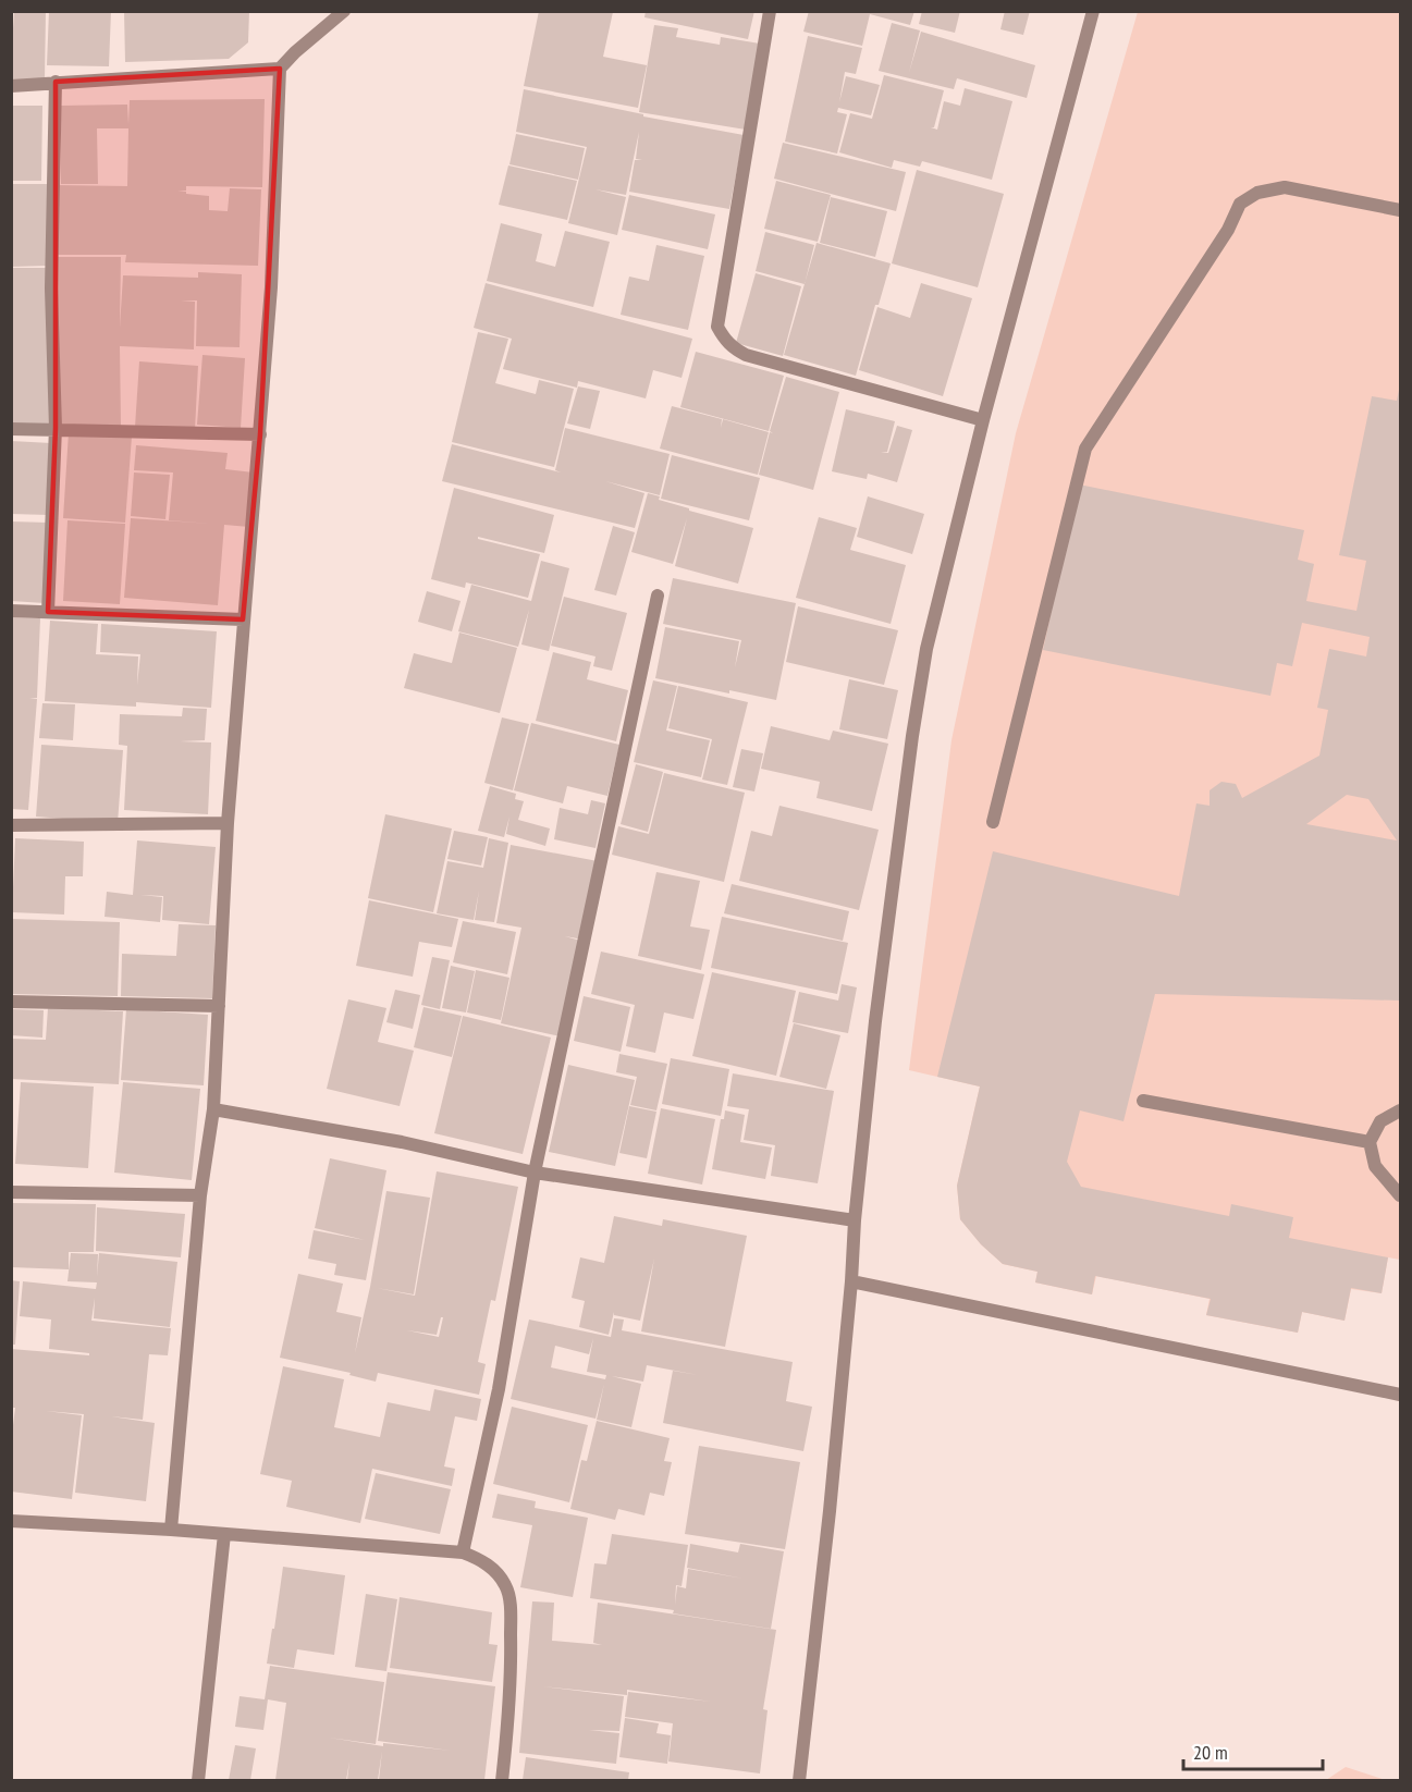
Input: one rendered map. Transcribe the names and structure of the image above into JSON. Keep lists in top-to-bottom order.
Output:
{
  "scale_bar": "20 m"
}
